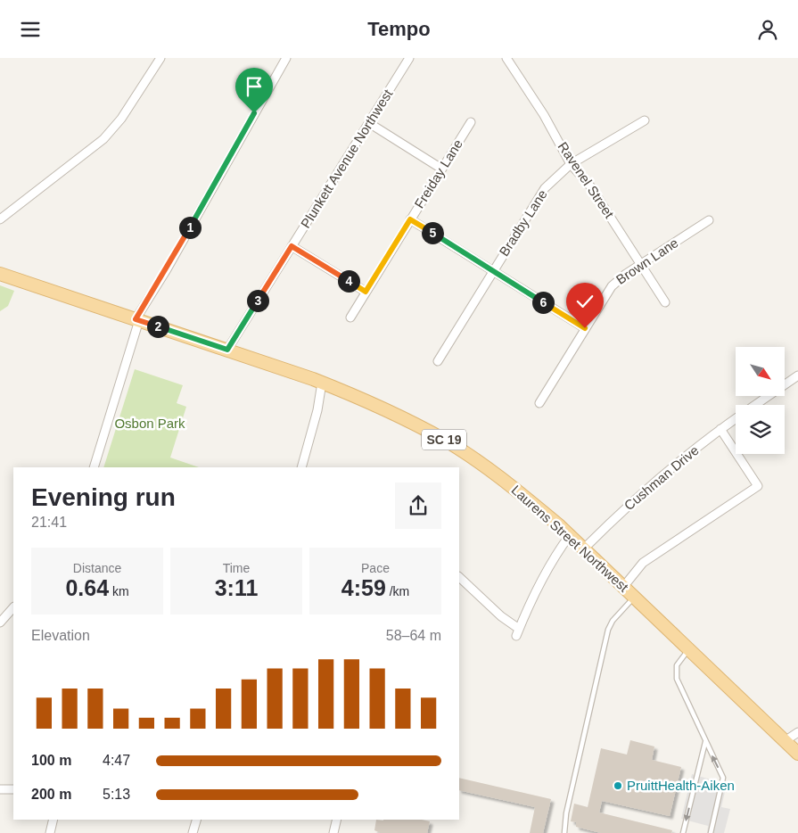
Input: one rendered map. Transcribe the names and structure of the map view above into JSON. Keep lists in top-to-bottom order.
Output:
{
  "streets": {
    "main road": ["SC 19", "Laurens Street Northwest"],
    "street": [
      "Plunkett Avenue Northwest",
      "Freiday Lane",
      "Ravenel Street",
      "Bradby Lane",
      "Brown Lane",
      "Cushman Drive"
    ]
  },
  "crossings": [
    ["Plunkett Avenue Northwest", "Laurens Street Northwest"],
    ["Ravenel Street", "Bradby Lane"],
    ["Ravenel Street", "Brown Lane"],
    ["Cushman Drive", "Laurens Street Northwest"]
  ],
  "parks": ["Osbon Park"],
  "places": ["PruittHealth-Aiken"],
  "north": "bottom right",
  "page": {
    "header": "Tempo",
    "pins": [
      "1",
      "5",
      "4",
      "3",
      "6",
      "2"
    ],
    "heading": ["Evening run", "21:41"],
    "stats": [
      ["Distance", "0.64 km"],
      ["Time", "3:11"],
      ["Pace", "4:59 /km"]
    ],
    "chart": ["Elevation", "58–64 m"],
    "list": [
      {
        "name": "100 m",
        "note": "4:47"
      },
      {
        "name": "200 m",
        "note": "5:13"
      }
    ]
  }
}
